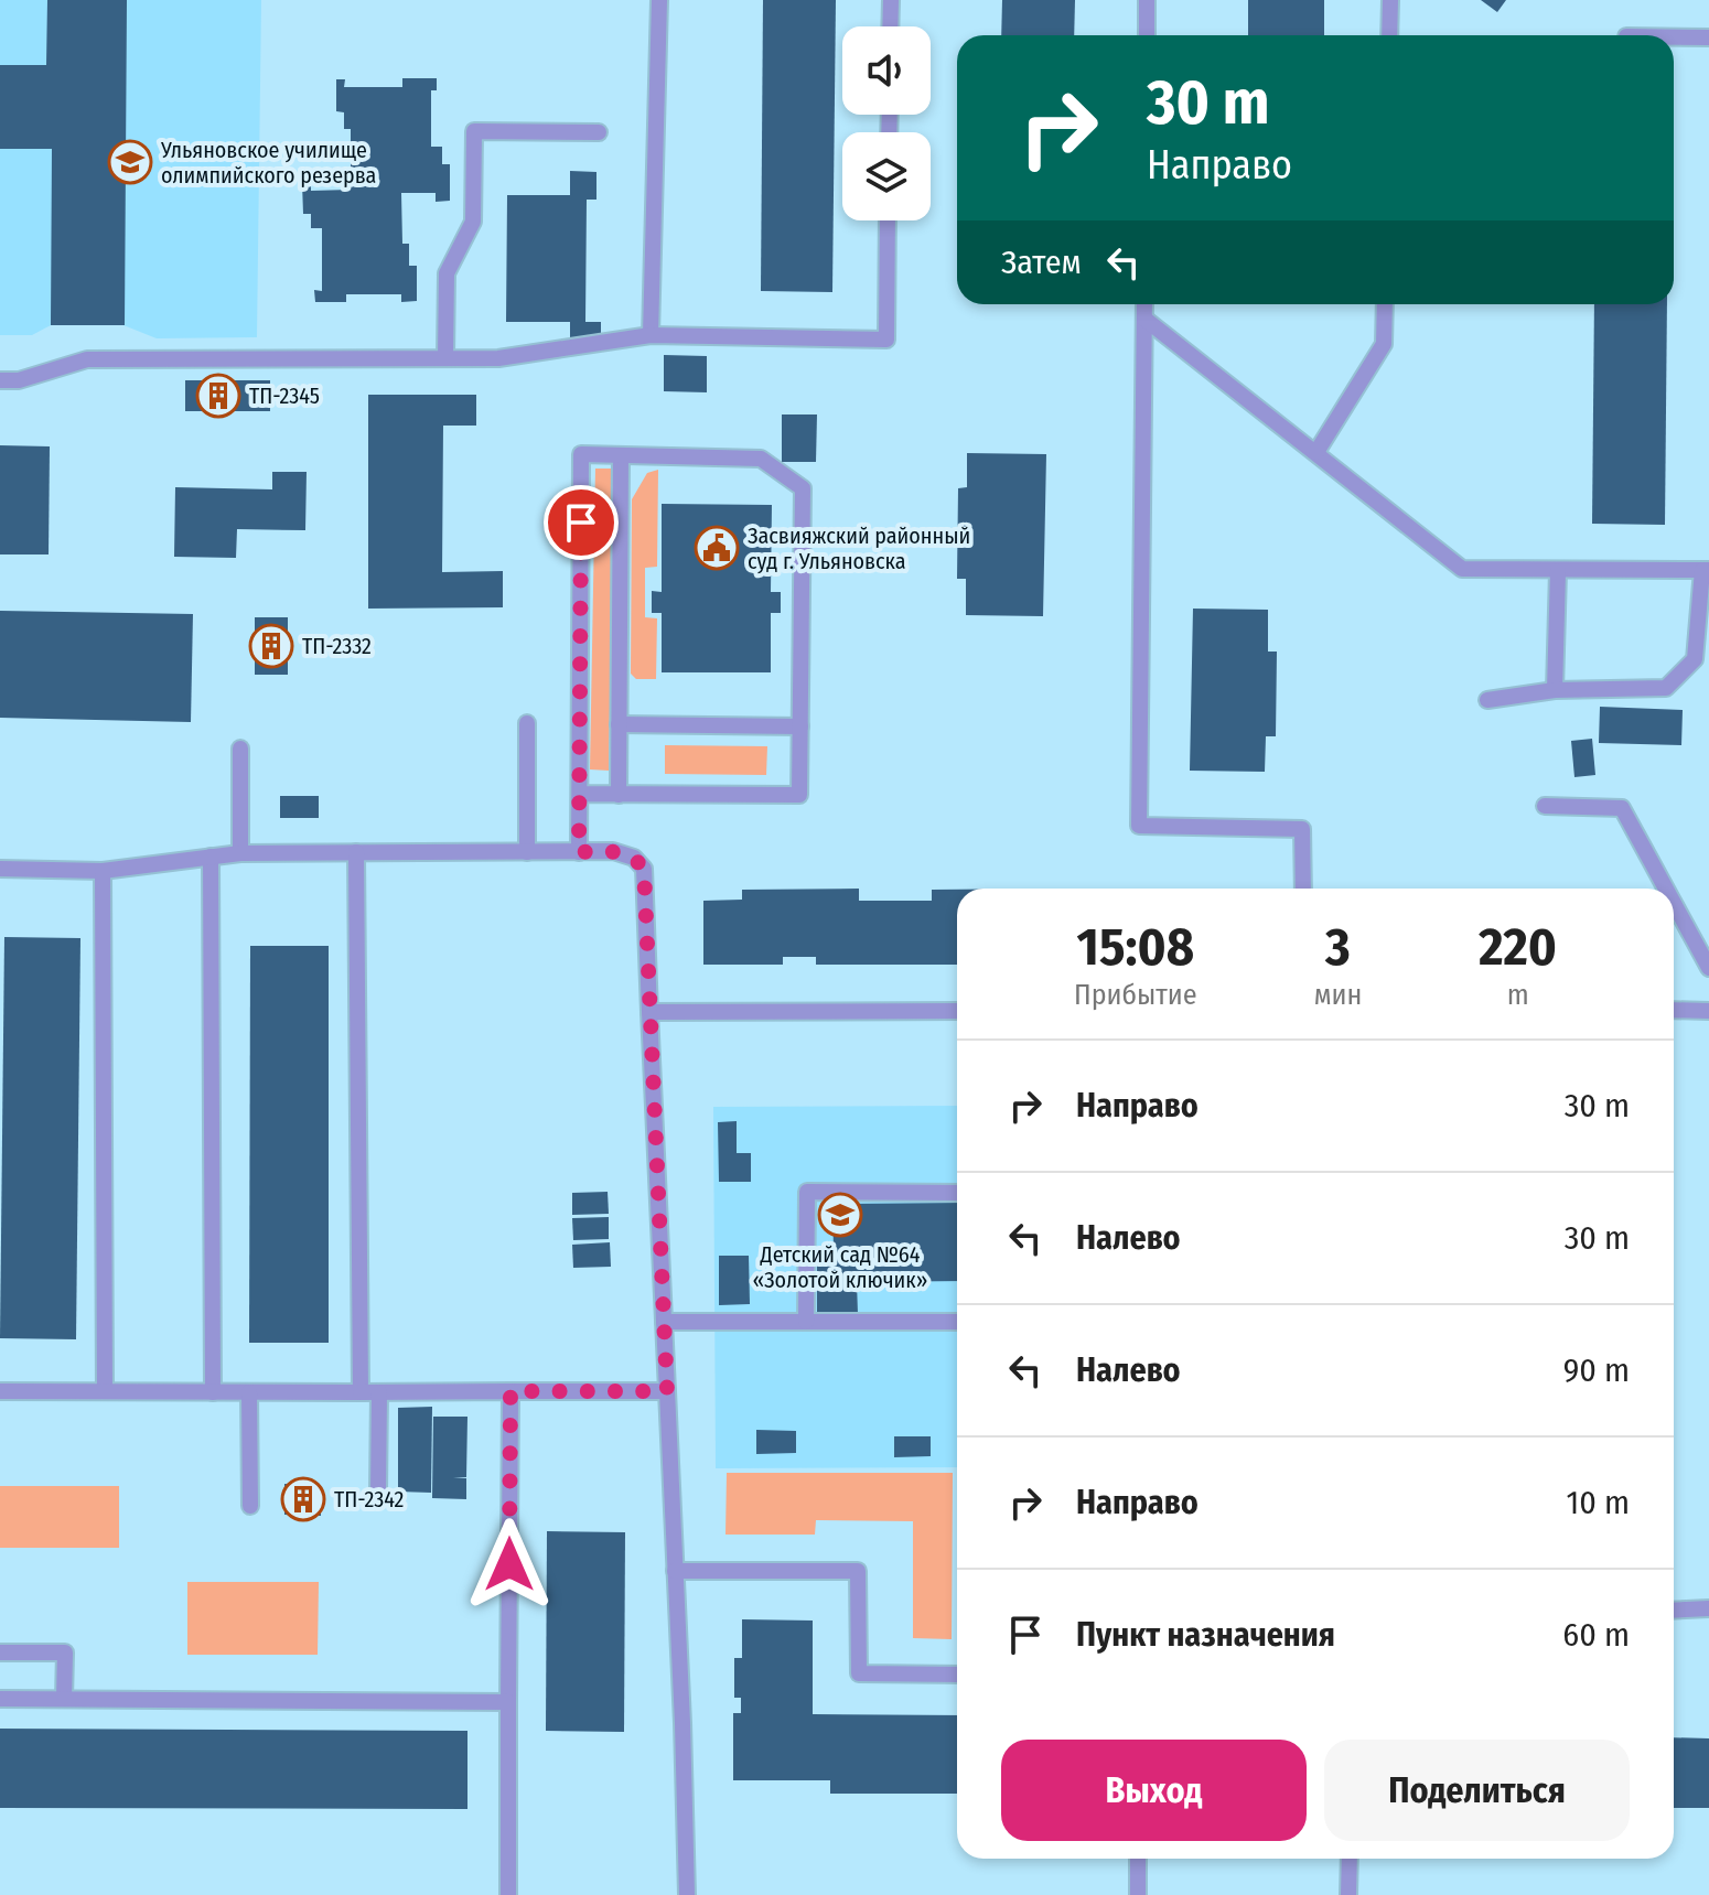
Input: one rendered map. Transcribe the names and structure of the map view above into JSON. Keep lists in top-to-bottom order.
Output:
{
  "places": {
    "school or university": ["Ульяновское училище олимпийского резерва", "Детский сад №64 «Золотой ключик»"],
    "building": ["ТП-2345", "ТП-2332", "ТП-2342"],
    "public building": ["Засвияжский районный суд г. Ульяновска"]
  },
  "page": {
    "turn": ["30 m", "Направо"],
    "then": "Затем",
    "eta": [
      "15:08",
      "Прибытие",
      "3",
      "мин",
      "220",
      "m"
    ],
    "list": [
      {
        "name": "Направо",
        "value": "30 m"
      },
      {
        "name": "Налево",
        "value": "30 m"
      },
      {
        "name": "Налево",
        "value": "90 m"
      },
      {
        "name": "Направо",
        "value": "10 m"
      },
      {
        "name": "Пункт назначения",
        "value": "60 m"
      }
    ],
    "buttons": ["Выход", "Поделиться"]
  }
}
